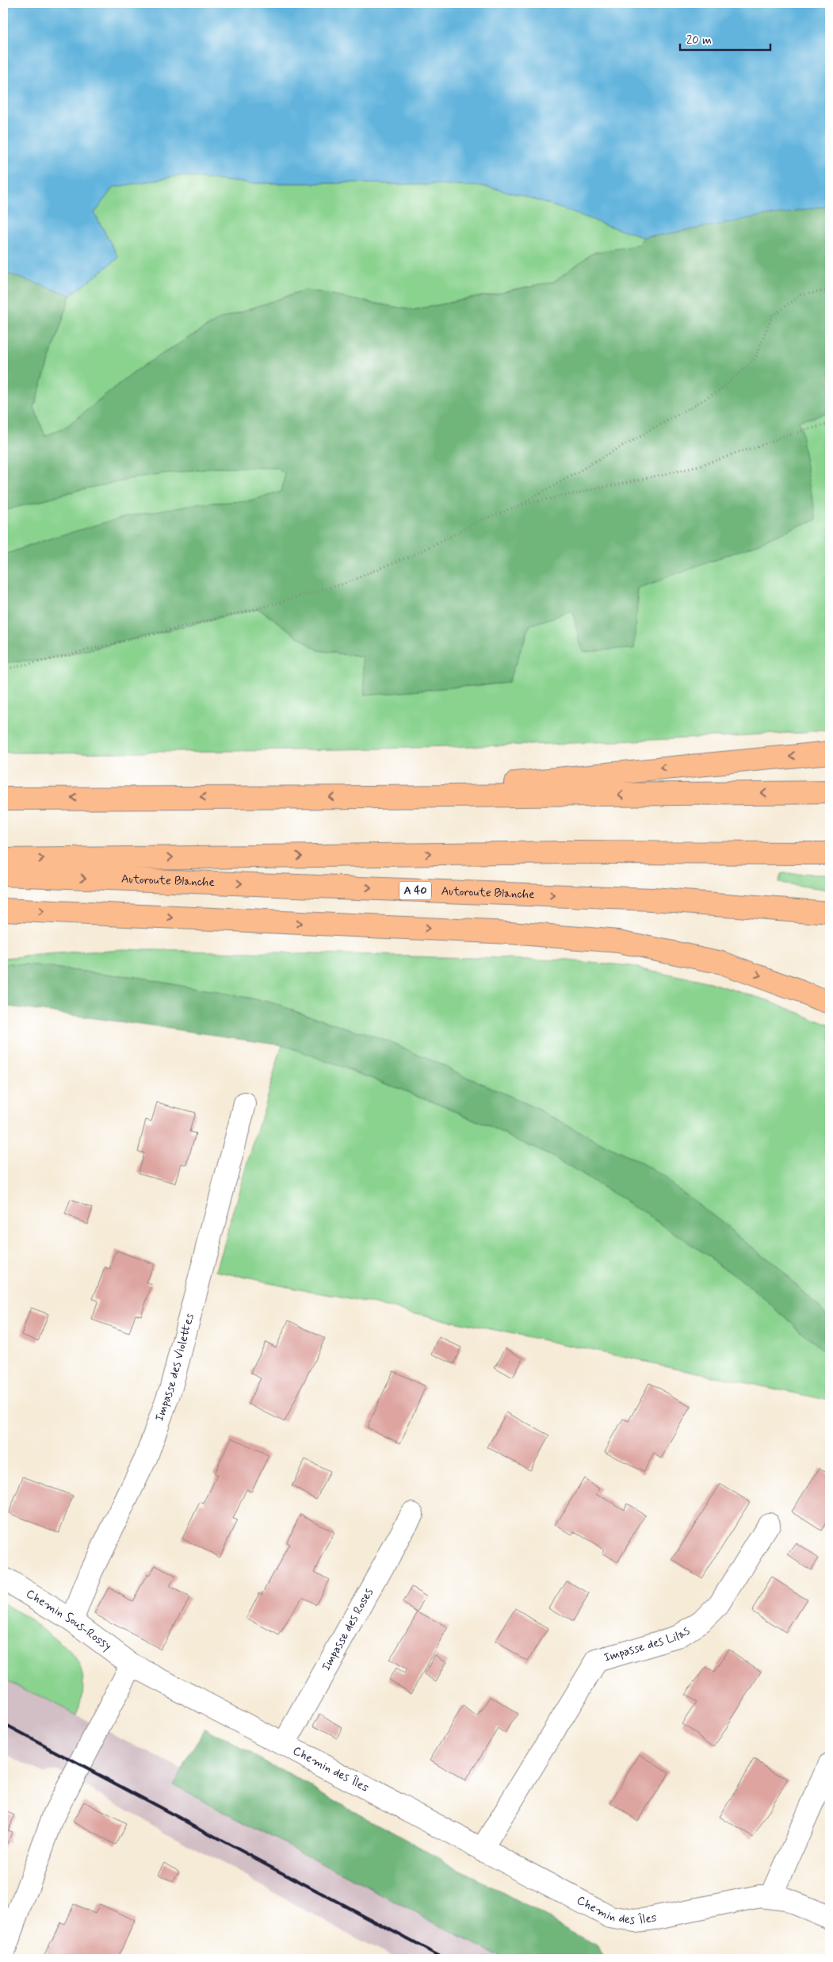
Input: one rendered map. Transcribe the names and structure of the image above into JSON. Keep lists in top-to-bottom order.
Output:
{
  "streets": {
    "highway": ["Autoroute Blanche", "A 40"],
    "street": [
      "Impasse des Violettes",
      "Chemin Sous-Rossy",
      "Impasse des Roses",
      "Impasse des Lilas",
      "Chemin des Îles"
    ]
  },
  "crossings": [
    ["Impasse des Violettes", "Chemin Sous-Rossy"],
    ["Chemin Sous-Rossy", "Chemin des Îles"],
    ["Impasse des Roses", "Chemin des Îles"],
    ["Impasse des Lilas", "Chemin des Îles"]
  ],
  "scale_bar": "20 m"
}
